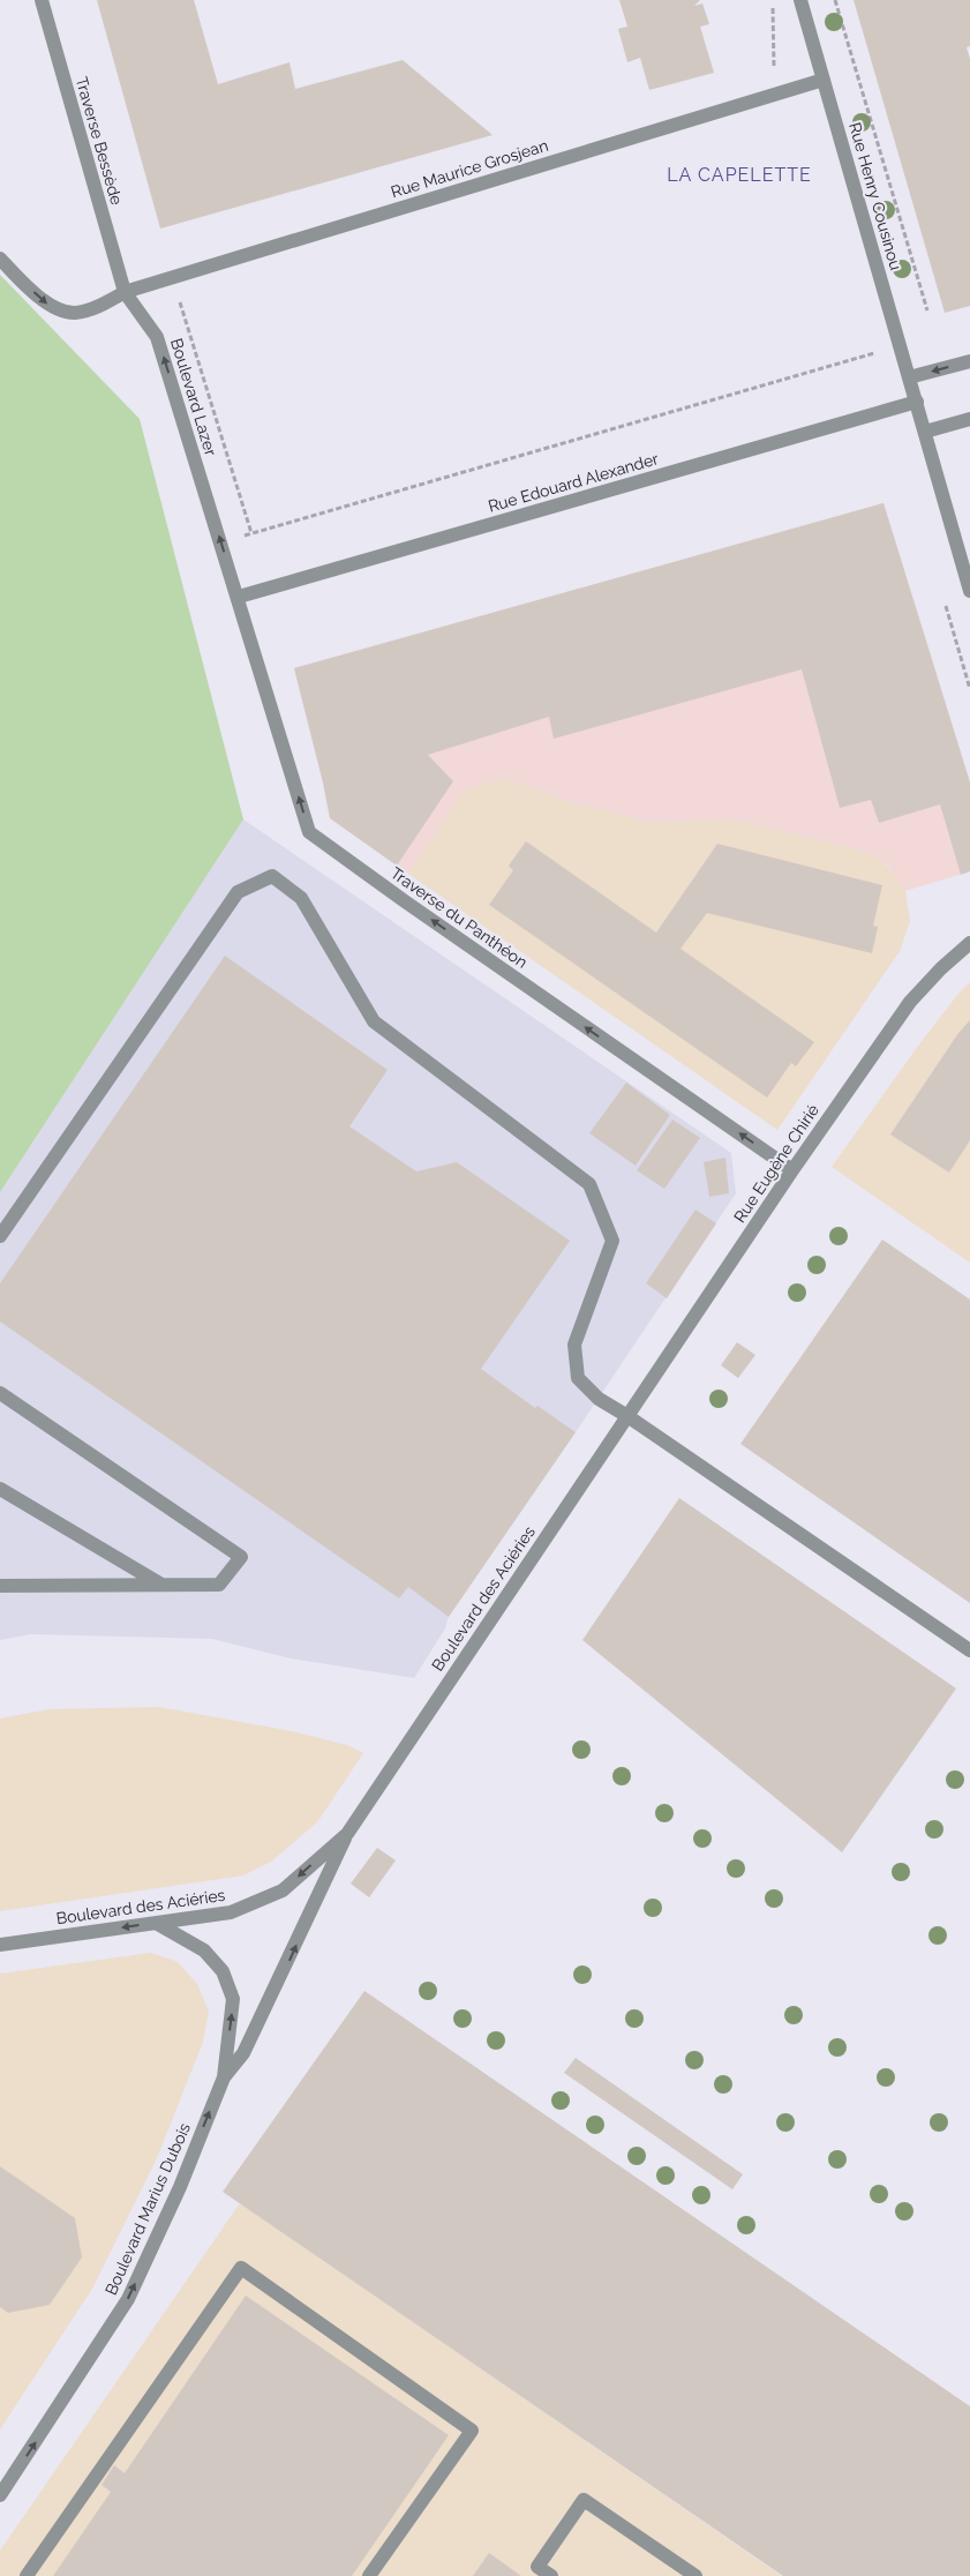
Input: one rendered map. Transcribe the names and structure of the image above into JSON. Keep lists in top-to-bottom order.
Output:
{
  "streets": {
    "street": [
      "Traverse Bessède",
      "Rue Maurice Grosjean",
      "Rue Henry Cousinou",
      "Boulevard Lazer",
      "Rue Edouard Alexander",
      "Traverse du Panthéon",
      "Rue Eugène Chirié",
      "Boulevard des Aciéries",
      "Boulevard Marius Dubois"
    ]
  },
  "crossings": [
    ["Traverse Bessède", "Rue Maurice Grosjean"],
    ["Traverse Bessède", "Boulevard Lazer"],
    ["Rue Maurice Grosjean", "Rue Henry Cousinou"],
    ["Rue Maurice Grosjean", "Boulevard Lazer"],
    ["Rue Henry Cousinou", "Rue Edouard Alexander"],
    ["Boulevard Lazer", "Rue Edouard Alexander"],
    ["Boulevard Lazer", "Traverse du Panthéon"],
    ["Rue Edouard Alexander", "Traverse du Panthéon"],
    ["Traverse du Panthéon", "Rue Eugène Chirié"],
    ["Rue Eugène Chirié", "Boulevard des Aciéries"],
    ["Boulevard des Aciéries", "Boulevard Marius Dubois"]
  ],
  "one_way": [
    "Boulevard Lazer",
    "Traverse du Panthéon",
    "Boulevard des Aciéries",
    "Boulevard Marius Dubois"
  ],
  "districts": ["LA CAPELETTE"]
}
